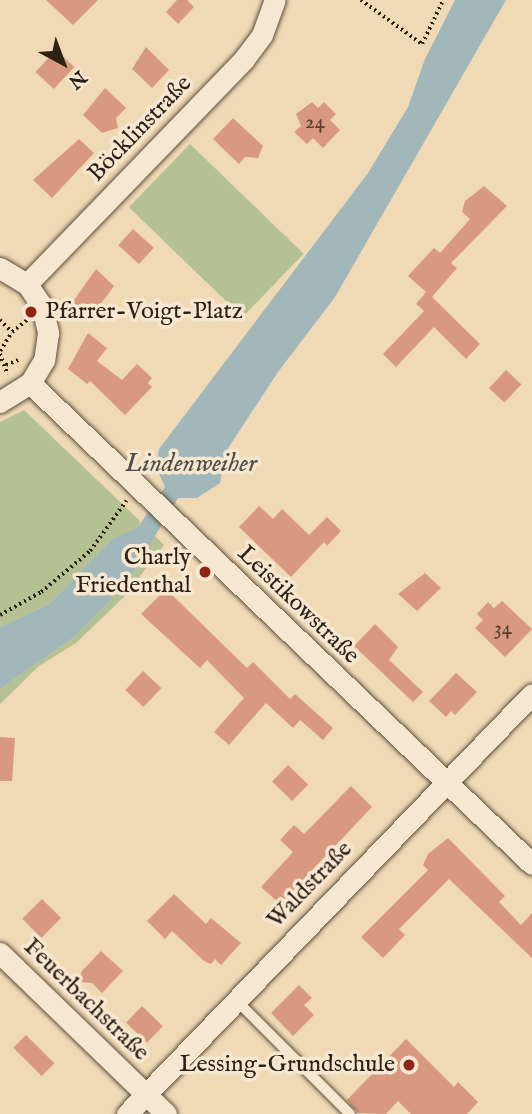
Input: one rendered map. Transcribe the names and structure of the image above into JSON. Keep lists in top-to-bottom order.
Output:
{
  "streets": {
    "street": [
      "Böcklinstraße",
      "Leistikowstraße",
      "Waldstraße",
      "Feuerbachstraße"
    ]
  },
  "crossings": [
    ["Leistikowstraße", "Waldstraße"],
    ["Waldstraße", "Feuerbachstraße"]
  ],
  "water": ["Lindenweiher"],
  "places": ["Pfarrer-Voigt-Platz", "Charly Friedenthal", "Lessing-Grundschule"],
  "house_numbers": ["24", "34"],
  "north": "bottom right"
}
